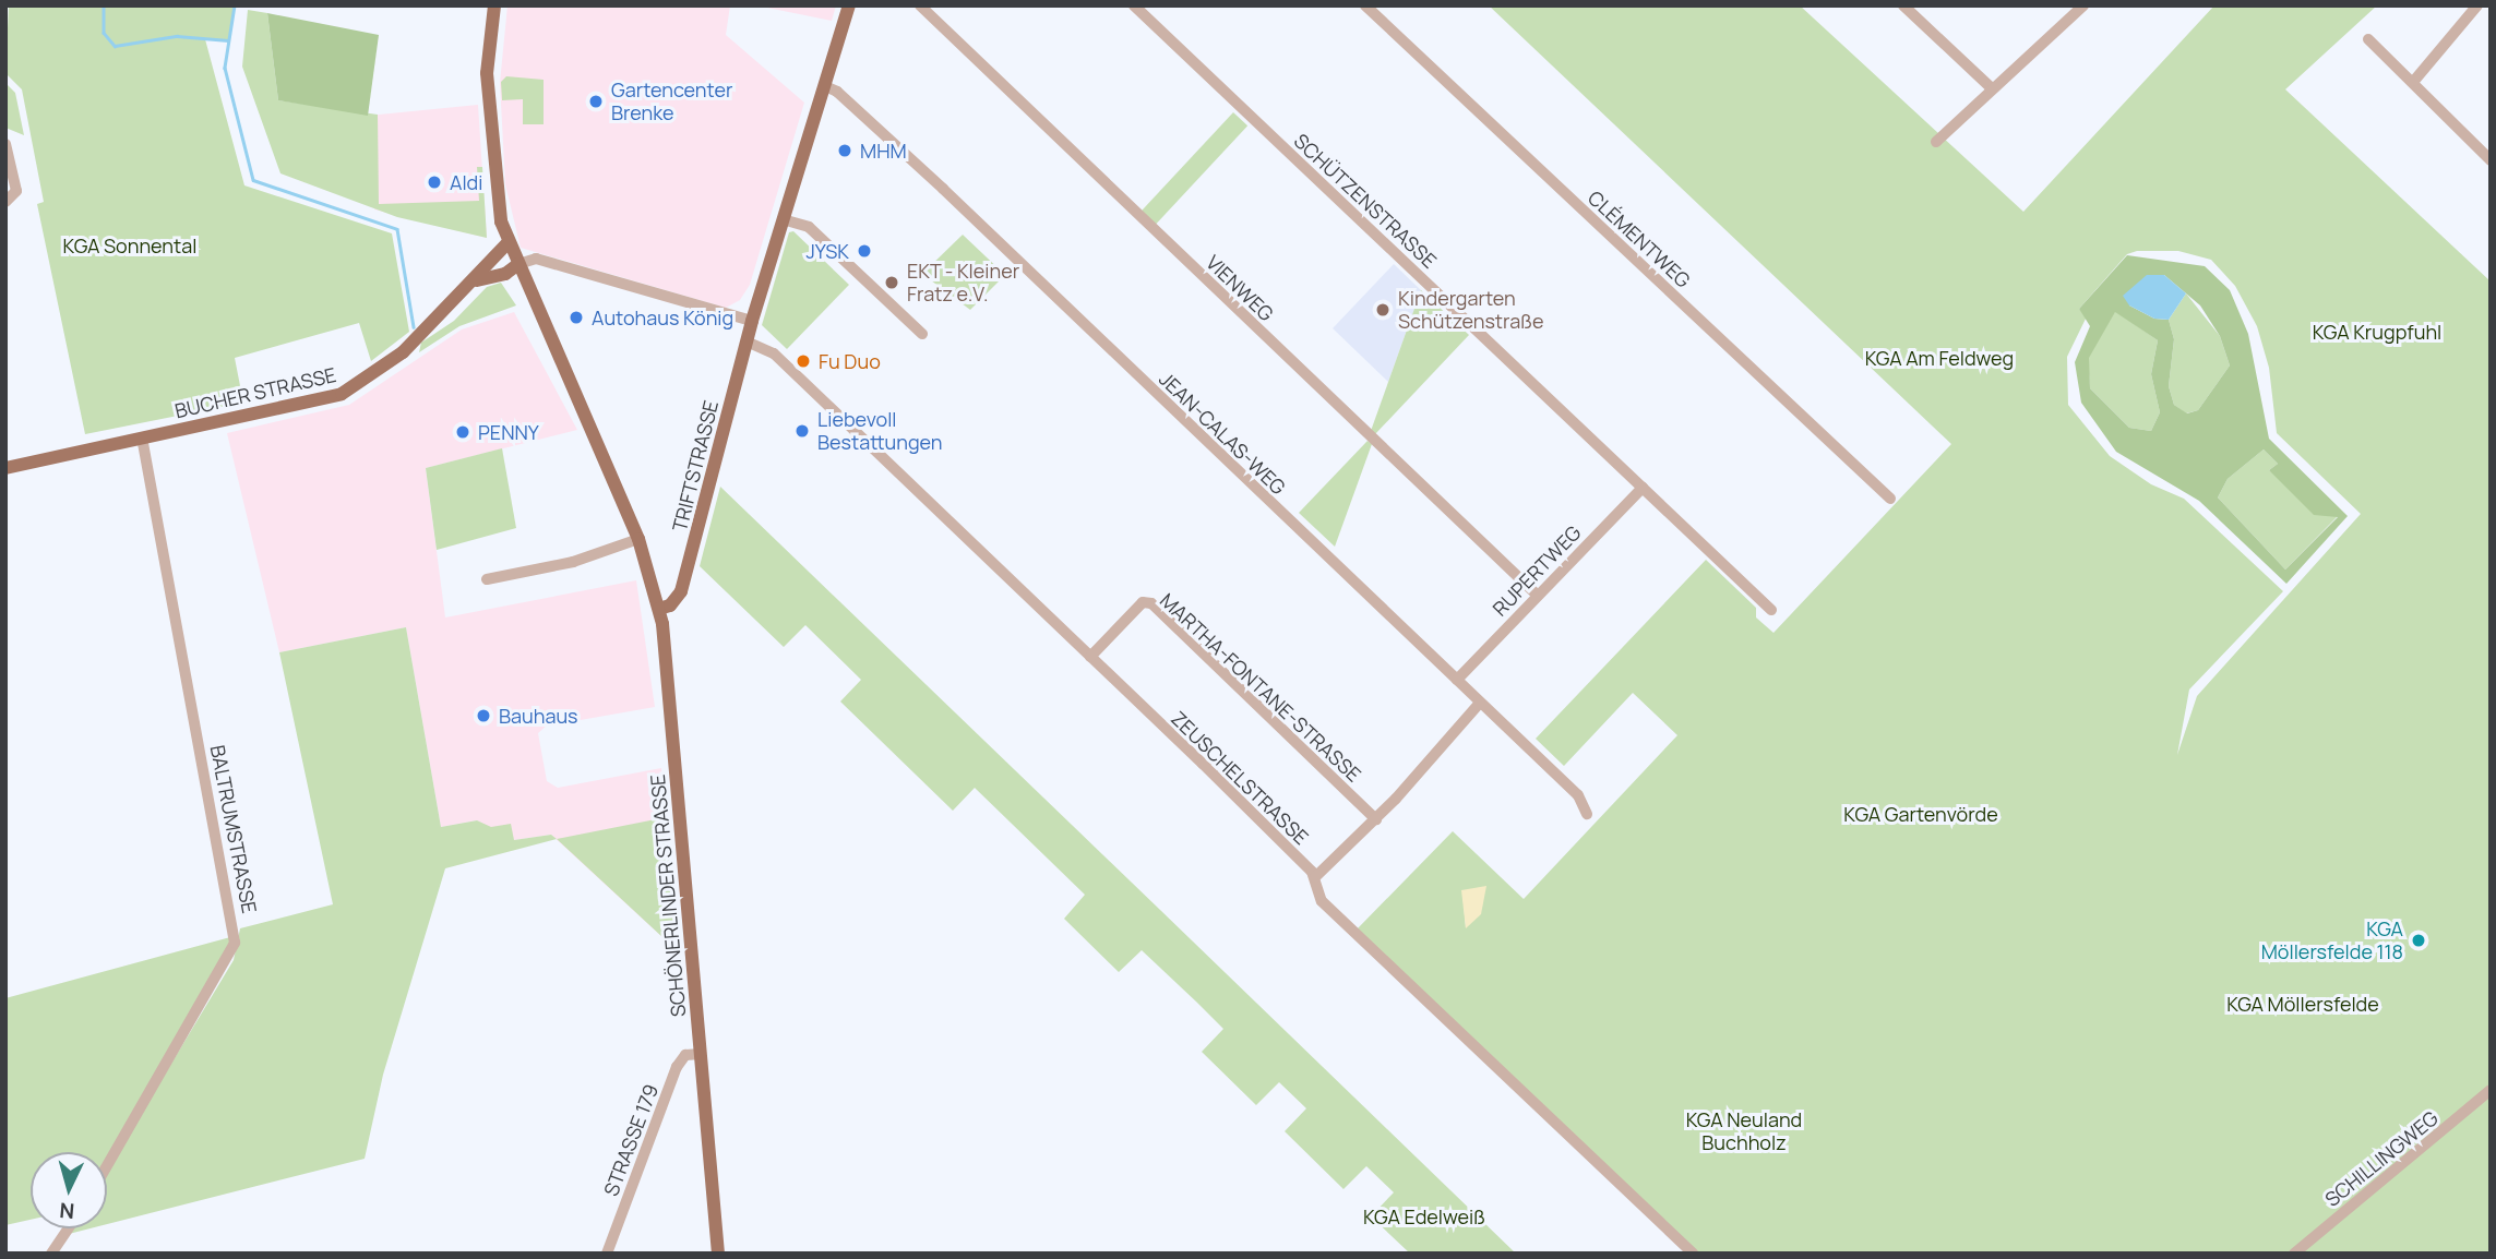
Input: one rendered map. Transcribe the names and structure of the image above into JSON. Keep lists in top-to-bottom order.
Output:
{
  "streets": {
    "main road": ["BUCHER STRASSE", "TRIFTSTRASSE", "SCHÖNERLINDER STRASSE"],
    "street": [
      "SCHÜTZENSTRASSE",
      "CLÉMENTWEG",
      "VIENWEG",
      "JEAN-CALAS-WEG",
      "RUPERTWEG",
      "MARTHA-FONTANE-STRASSE",
      "ZEUSCHELSTRASSE",
      "BALTRUMSTRASSE",
      "STRASSE 179",
      "SCHILLINGWEG"
    ]
  },
  "crossings": [
    ["SCHÜTZENSTRASSE", "RUPERTWEG"],
    ["VIENWEG", "RUPERTWEG"],
    ["BUCHER STRASSE", "BALTRUMSTRASSE"],
    ["BUCHER STRASSE", "SCHÖNERLINDER STRASSE"],
    ["JEAN-CALAS-WEG", "TRIFTSTRASSE"],
    ["JEAN-CALAS-WEG", "RUPERTWEG"],
    ["TRIFTSTRASSE", "ZEUSCHELSTRASSE"],
    ["TRIFTSTRASSE", "SCHÖNERLINDER STRASSE"],
    ["MARTHA-FONTANE-STRASSE", "ZEUSCHELSTRASSE"],
    ["SCHÖNERLINDER STRASSE", "STRASSE 179"]
  ],
  "parks": [
    "KGA Sonnental",
    "KGA Krugpfuhl",
    "KGA Am Feldweg",
    "KGA Gartenvörde",
    "KGA Möllersfelde",
    "KGA Neuland Buchholz",
    "KGA Edelweiß"
  ],
  "places": [
    "Gartencenter Brenke",
    "MHM",
    "Aldi",
    "JYSK",
    "EKT - Kleiner Fratz e.V.",
    "Kindergarten Schützenstraße",
    "Autohaus König",
    "Fu Duo",
    "Liebevoll Bestattungen",
    "PENNY",
    "Bauhaus",
    "KGA Möllersfelde 118"
  ],
  "north": "bottom"
}
